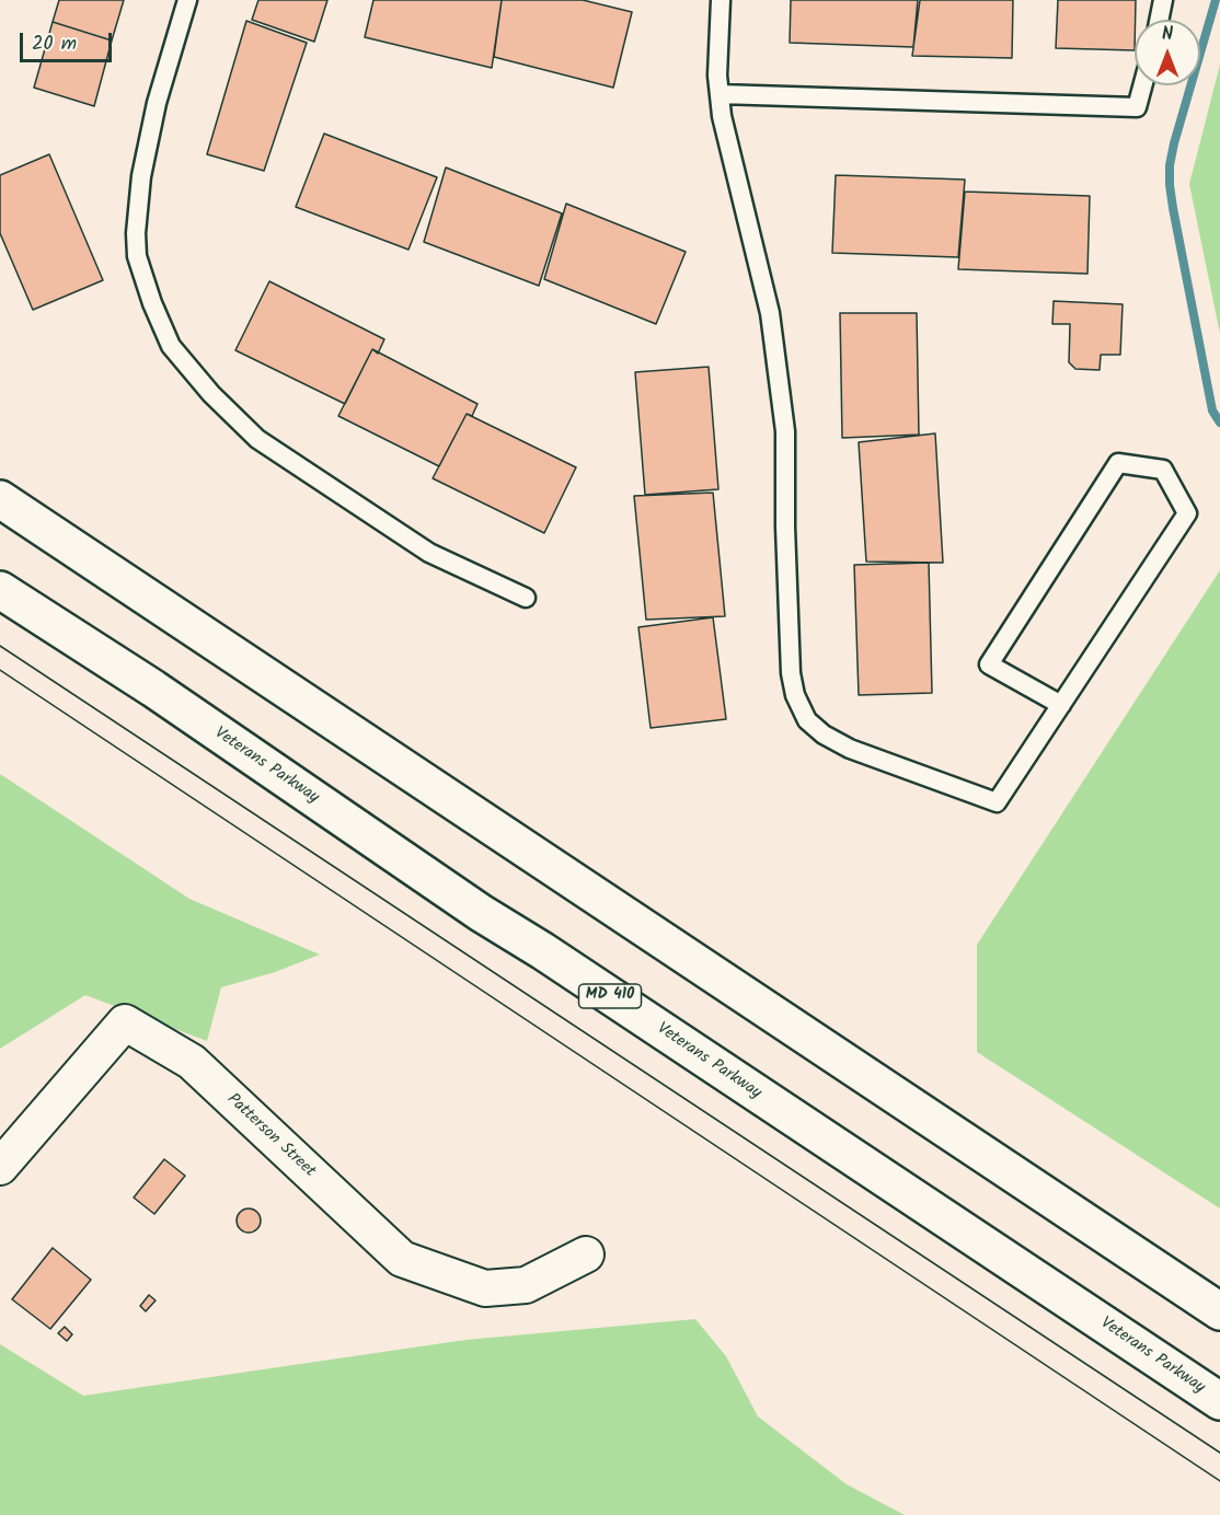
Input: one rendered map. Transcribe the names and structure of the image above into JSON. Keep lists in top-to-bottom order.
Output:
{
  "streets": {
    "main road": ["Veterans Parkway", "MD 410"],
    "street": ["Patterson Street"]
  },
  "scale_bar": "20 m",
  "north": "top"
}
